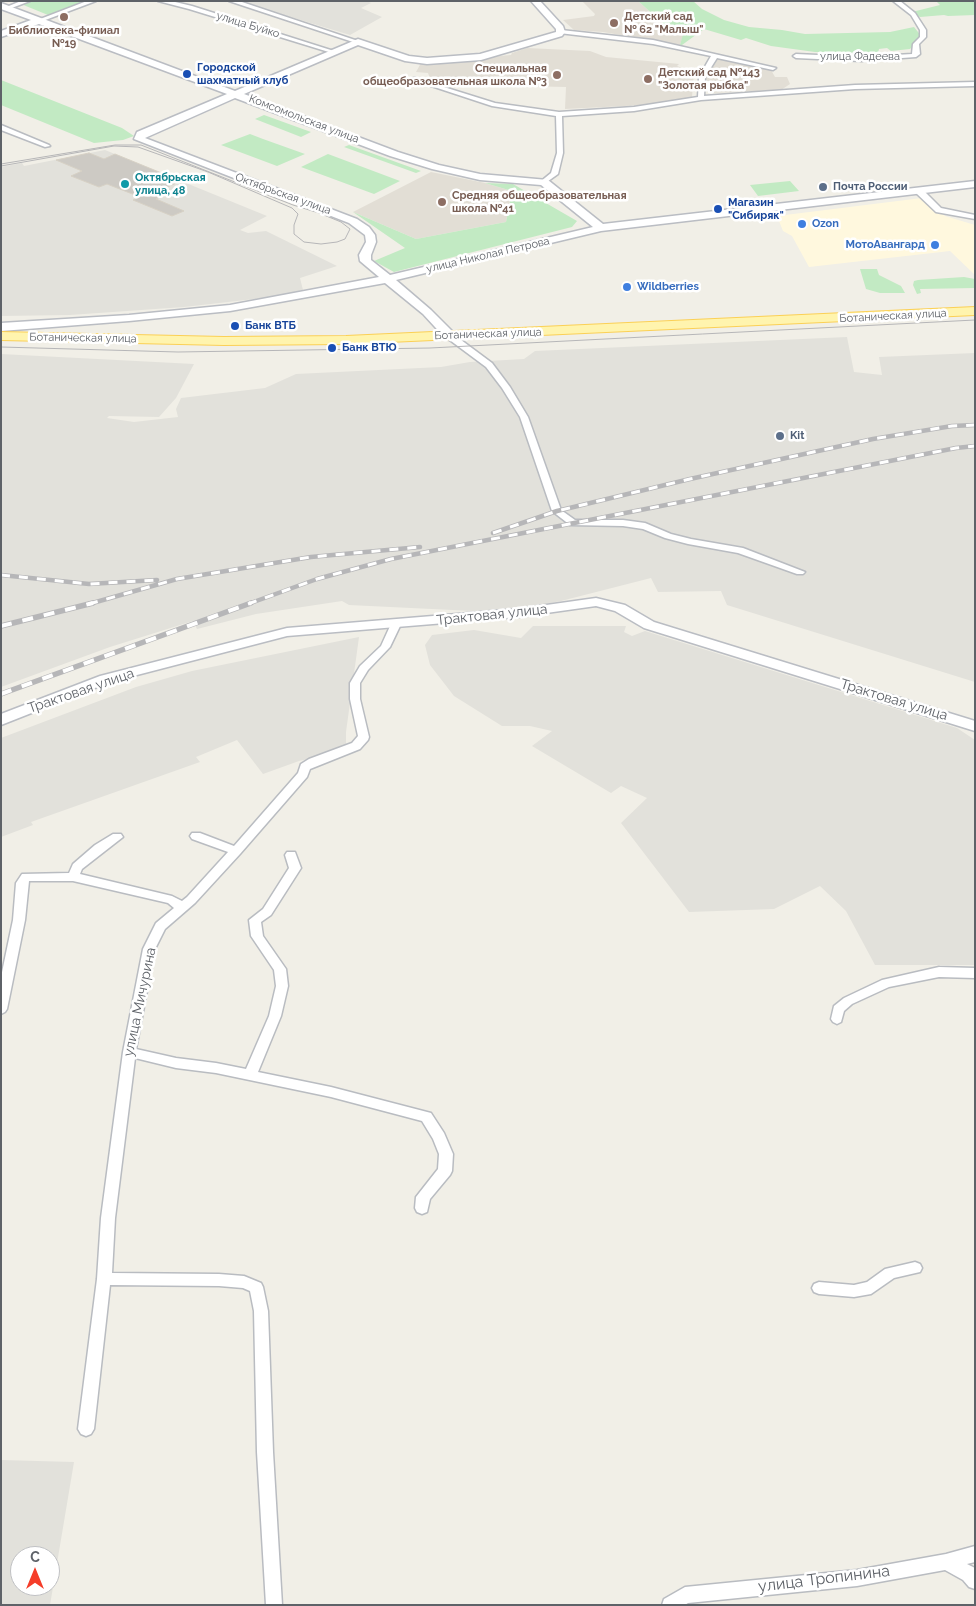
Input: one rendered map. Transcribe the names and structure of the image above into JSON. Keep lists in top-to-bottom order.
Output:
{
  "streets": {
    "main road": ["улица Николая Петрова", "Ботаническая улица"],
    "street": [
      "улица Буйко",
      "улица Фадеева",
      "Комсомольская улица",
      "Октябрьская улица",
      "Трактовая улица",
      "улица Мичурина",
      "улица Тропинина"
    ]
  },
  "crossings": [
    ["Комсомольская улица", "Октябрьская улица"],
    ["Октябрьская улица", "улица Николая Петрова"],
    ["улица Николая Петрова", "Ботаническая улица"],
    ["Трактовая улица", "улица Мичурина"]
  ],
  "places": [
    "Библиотека-филиал №19",
    "Детский сад № 62 \"Малыш\"",
    "Городской шахматный клуб",
    "Специальная общеобразовательная школа №3",
    "Детский сад №143 \"Золотая рыбка\"",
    "Октябрьская улица, 48",
    "Почта России",
    "Средняя общеобразовательная школа №41",
    "Магазин \"Сибиряк\"",
    "Ozon",
    "МотоАвангард",
    "Wildberries",
    "Банк ВТБ",
    "Банк ВТЮ",
    "Kit"
  ],
  "north": "top"
}
